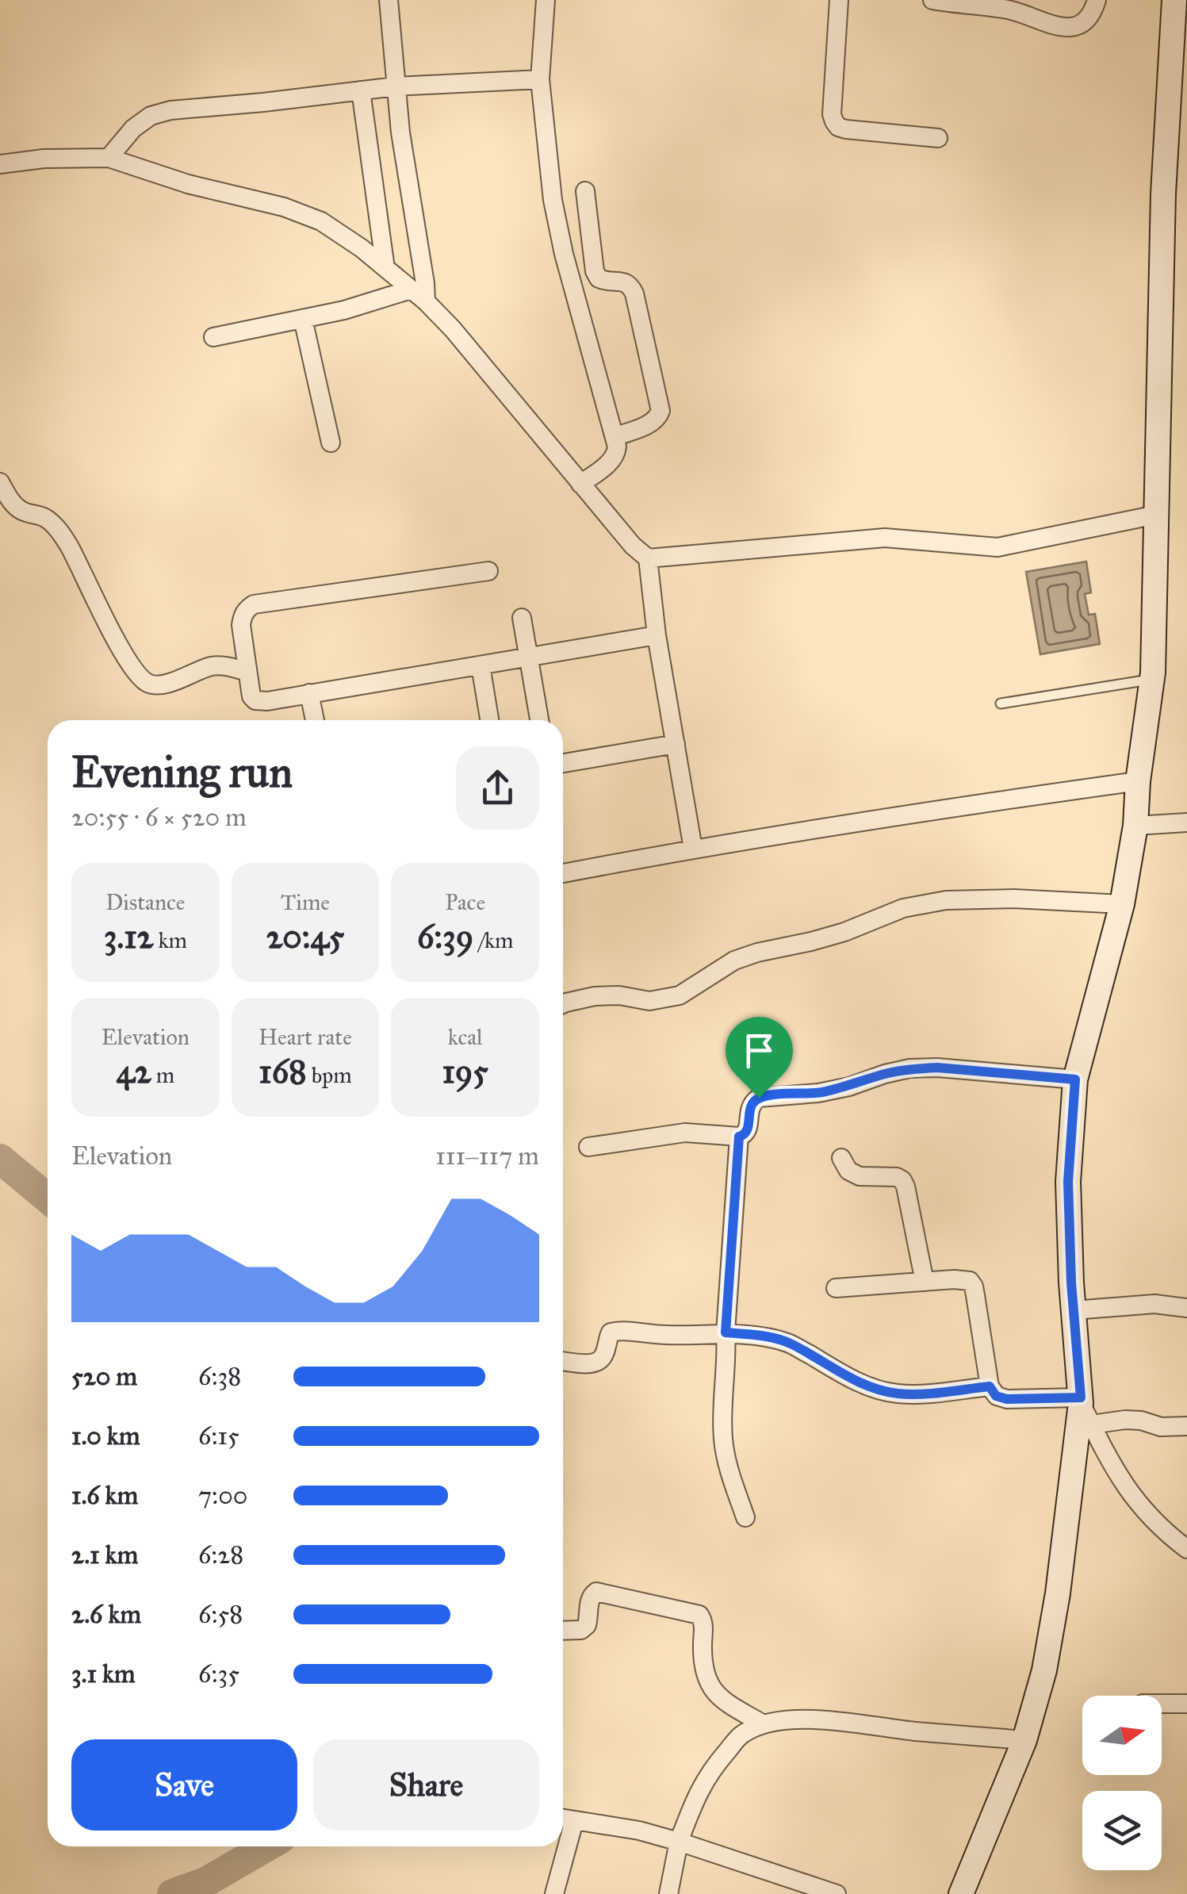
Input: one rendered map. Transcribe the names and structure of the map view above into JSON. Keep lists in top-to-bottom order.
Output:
{
  "north": "right",
  "page": {
    "heading": ["Evening run", "20:55 · 6 × 520 m"],
    "stats": [
      ["Distance", "3.12 km"],
      ["Time", "20:45"],
      ["Pace", "6:39 /km"],
      ["Elevation", "42 m"],
      ["Heart rate", "168 bpm"],
      ["kcal", "195"]
    ],
    "chart": ["Elevation", "111–117 m"],
    "list": [
      {
        "name": "520 m",
        "note": "6:38"
      },
      {
        "name": "1.0 km",
        "note": "6:15"
      },
      {
        "name": "1.6 km",
        "note": "7:00"
      },
      {
        "name": "2.1 km",
        "note": "6:28"
      },
      {
        "name": "2.6 km",
        "note": "6:58"
      },
      {
        "name": "3.1 km",
        "note": "6:35"
      }
    ],
    "buttons": ["Save", "Share"]
  }
}
